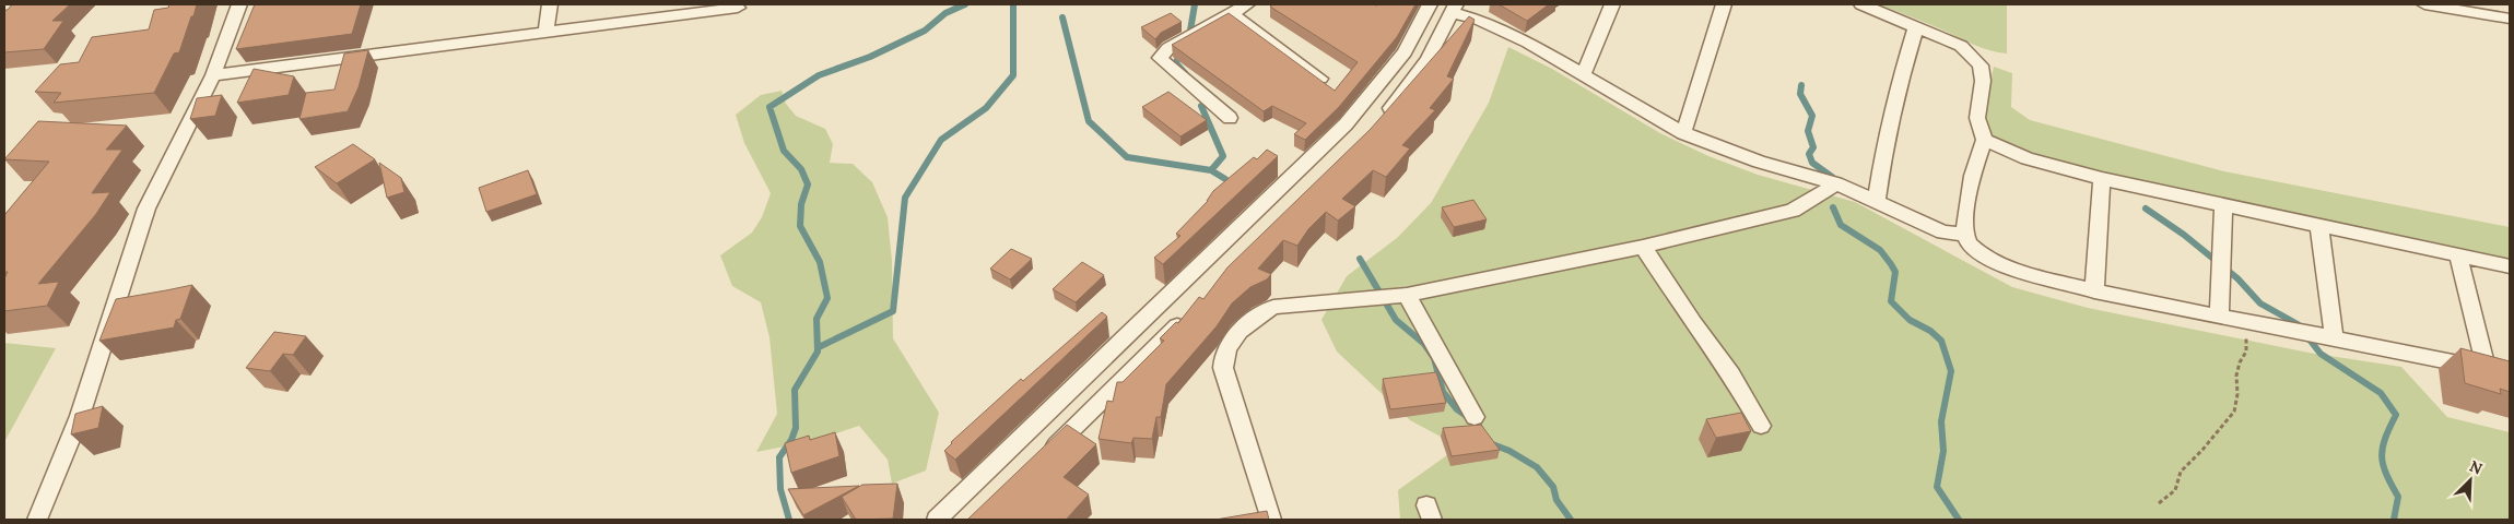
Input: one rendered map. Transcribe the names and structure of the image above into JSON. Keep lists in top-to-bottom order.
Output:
{
  "north": "top right"
}
